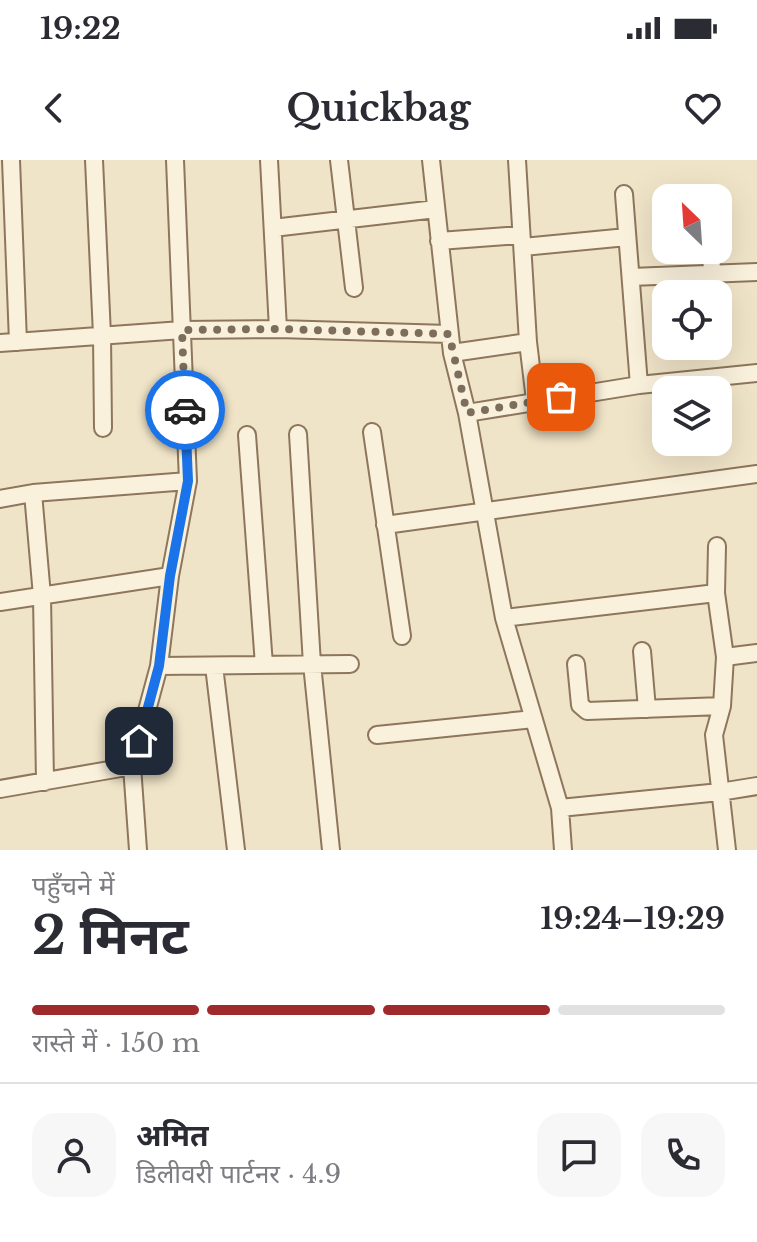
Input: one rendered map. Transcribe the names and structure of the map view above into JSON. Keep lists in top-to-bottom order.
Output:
{
  "north": "top left",
  "page": {
    "status": "19:22",
    "header": "Quickbag",
    "heading": ["2 मिनट", "पहुँचने में", "19:24–19:29"],
    "panel": ["अमित", "डिलीवरी पार्टनर · 4.9"],
    "bar": "रास्ते में · 150 m"
  }
}
